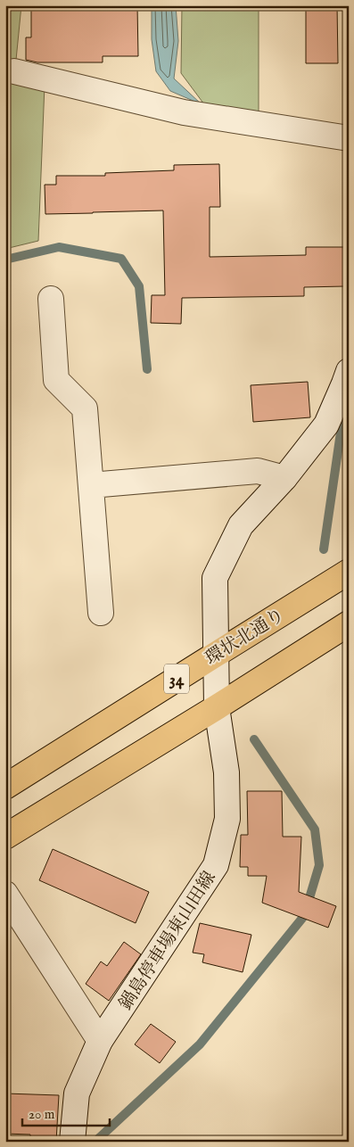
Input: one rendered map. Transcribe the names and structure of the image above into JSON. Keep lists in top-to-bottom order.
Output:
{
  "streets": {
    "highway": ["環状北通り", "34"],
    "street": ["鍋島停車場東山田線"]
  },
  "crossings": [
    ["環状北通り", "鍋島停車場東山田線"],
    ["34", "鍋島停車場東山田線"]
  ],
  "scale_bar": "20 m"
}
